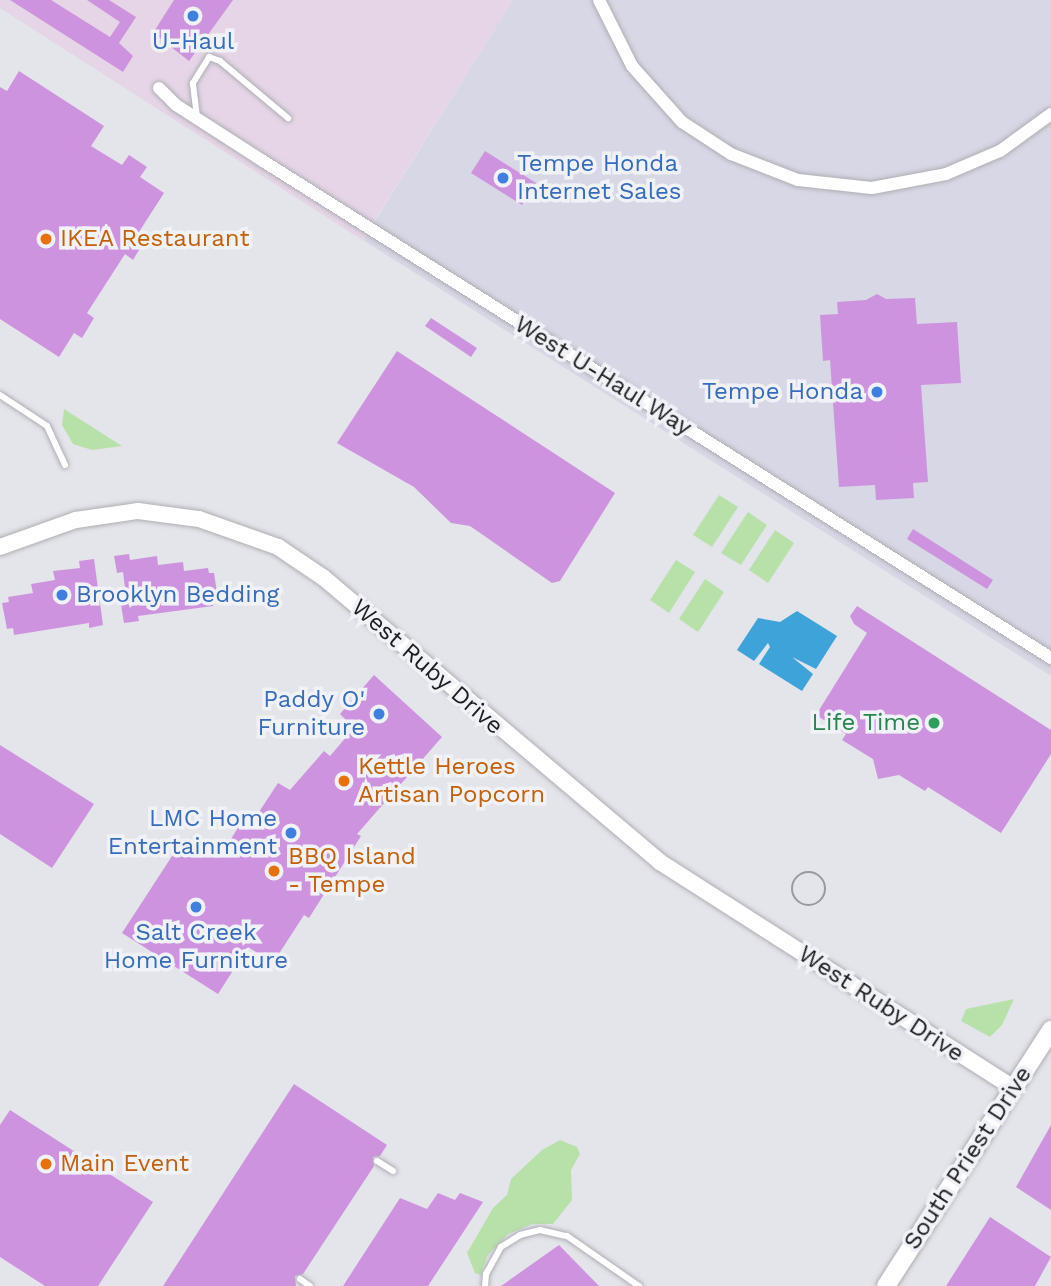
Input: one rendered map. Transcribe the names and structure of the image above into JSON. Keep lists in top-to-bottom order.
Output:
{
  "streets": {
    "main road": ["South Priest Drive"],
    "street": ["West U-Haul Way", "West Ruby Drive"]
  },
  "crossings": [
    ["West Ruby Drive", "South Priest Drive"]
  ],
  "places": [
    "U-Haul",
    "Tempe Honda Internet Sales",
    "IKEA Restaurant",
    "Tempe Honda",
    "Brooklyn Bedding",
    "Paddy O' Furniture",
    "Life Time",
    "Kettle Heroes Artisan Popcorn",
    "LMC Home Entertainment",
    "BBQ Island - Tempe",
    "Salt Creek Home Furniture",
    "Main Event"
  ]
}
